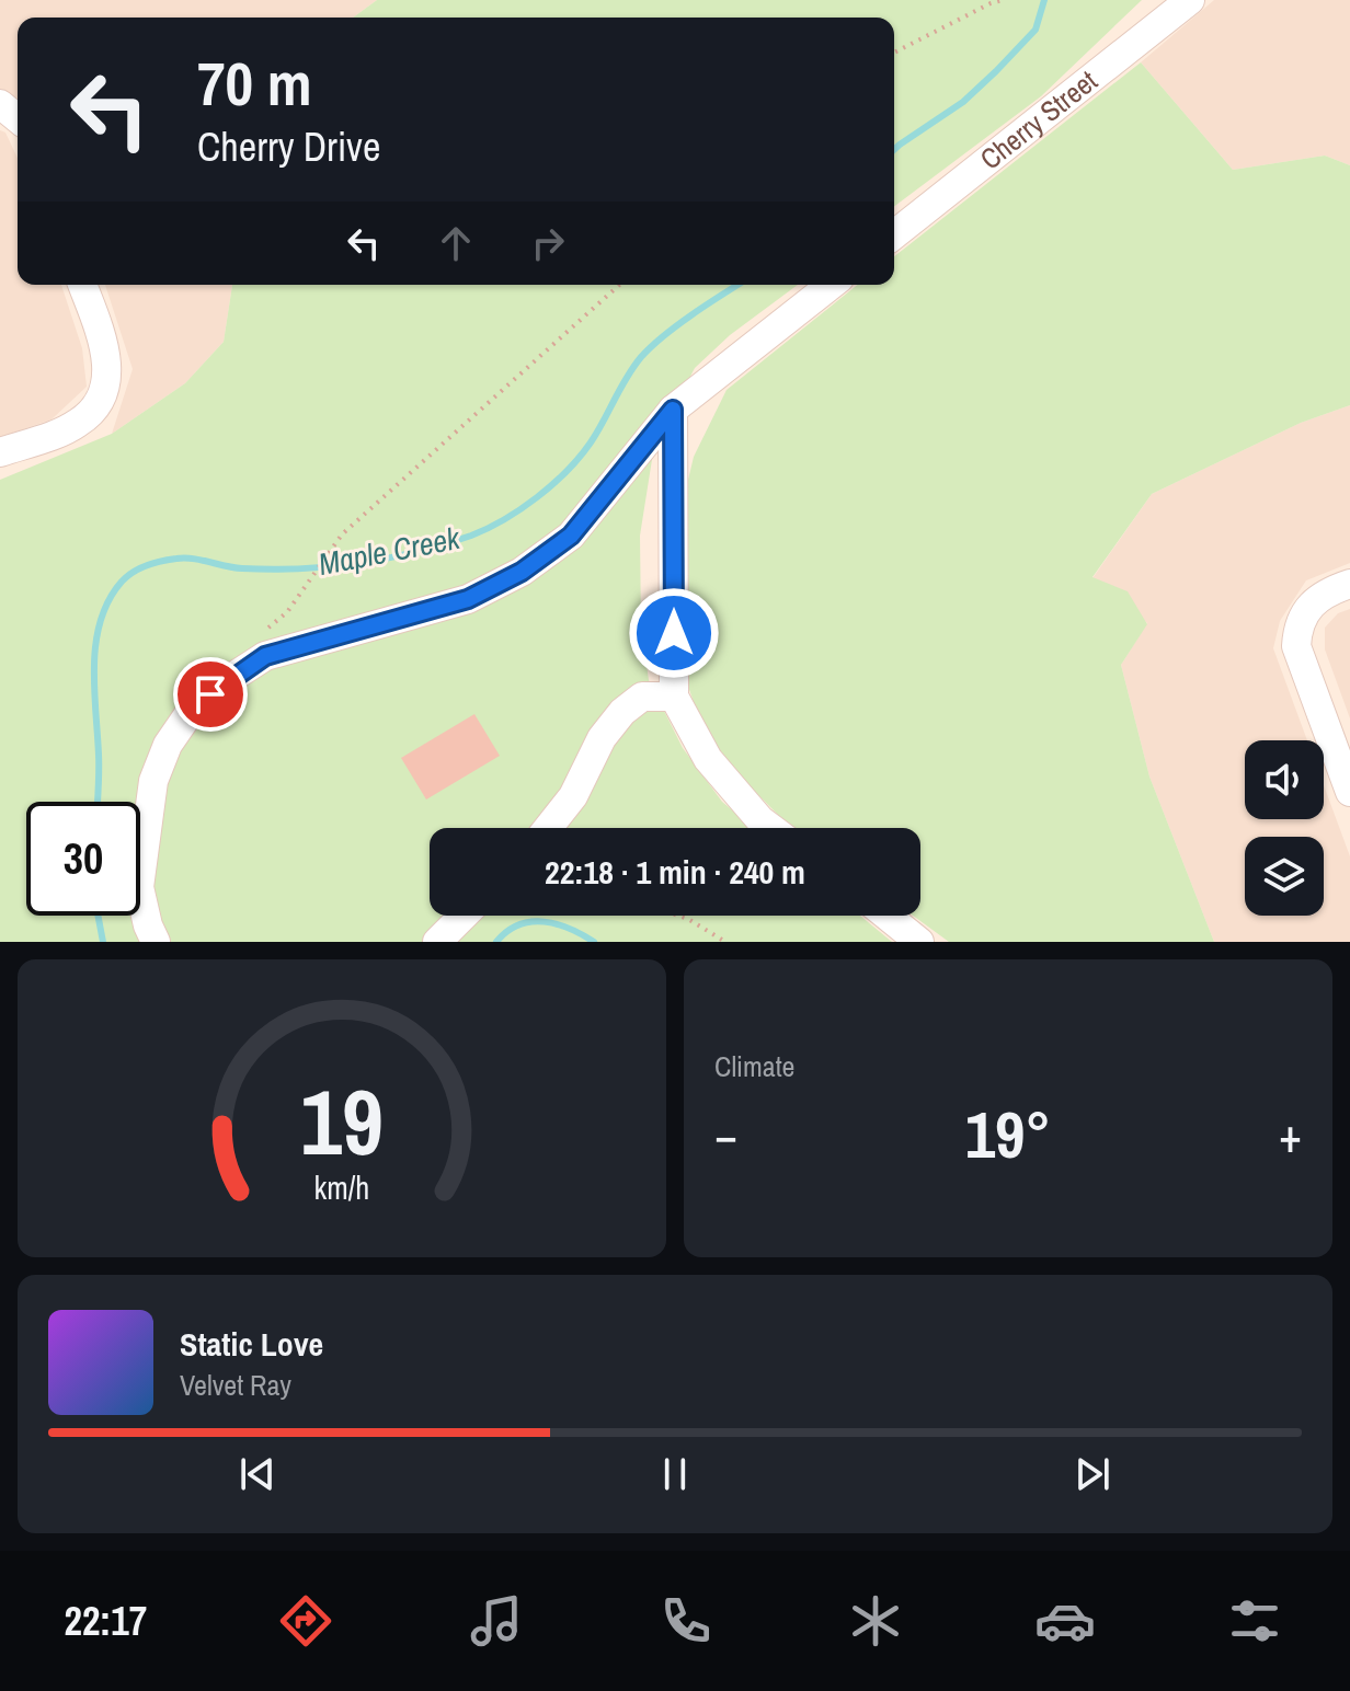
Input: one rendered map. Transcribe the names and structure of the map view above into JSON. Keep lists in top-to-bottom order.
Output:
{
  "streets": {
    "street": ["Cherry Street"]
  },
  "water": ["Maple Creek"],
  "page": {
    "turn": ["70 m", "Cherry Drive"],
    "limit": "30",
    "trip": "22:18 · 1 min · 240 m",
    "tile": "Climate",
    "heat": ["−", "19°", "+"],
    "song": ["Static Love", "Velvet Ray"],
    "tabs": "22:17",
    "gauge": ["19", "km/h"]
  }
}
